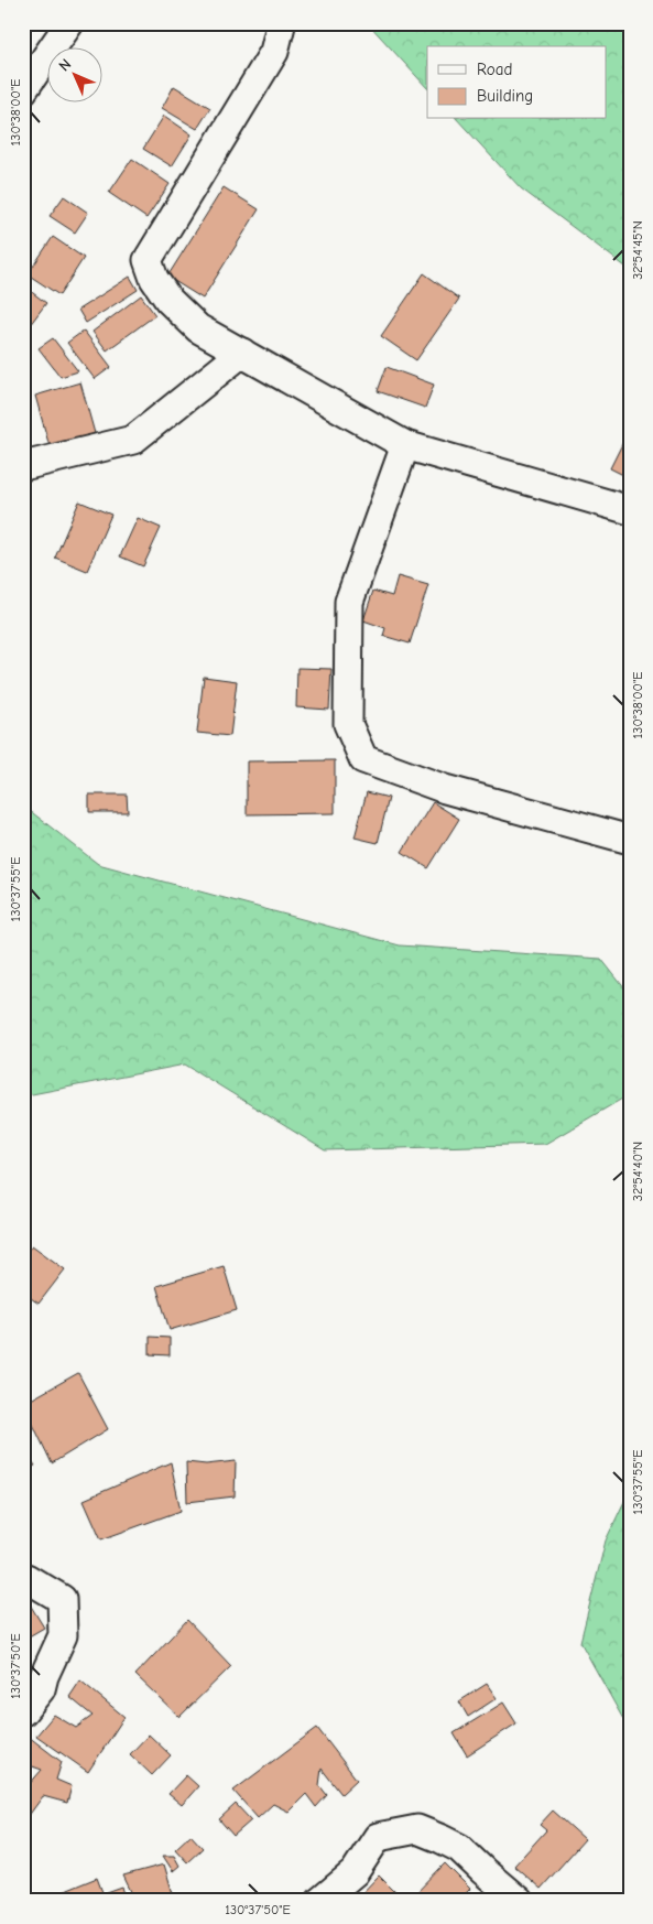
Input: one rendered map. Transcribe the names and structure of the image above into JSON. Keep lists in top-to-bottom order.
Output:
{
  "legend": ["Road", "Building"],
  "north": "top left",
  "coordinates": [
    "130°38'00\"E",
    "32°54'45\"N",
    "130°37'55\"E",
    "32°54'40\"N",
    "130°37'50\"E"
  ]
}
